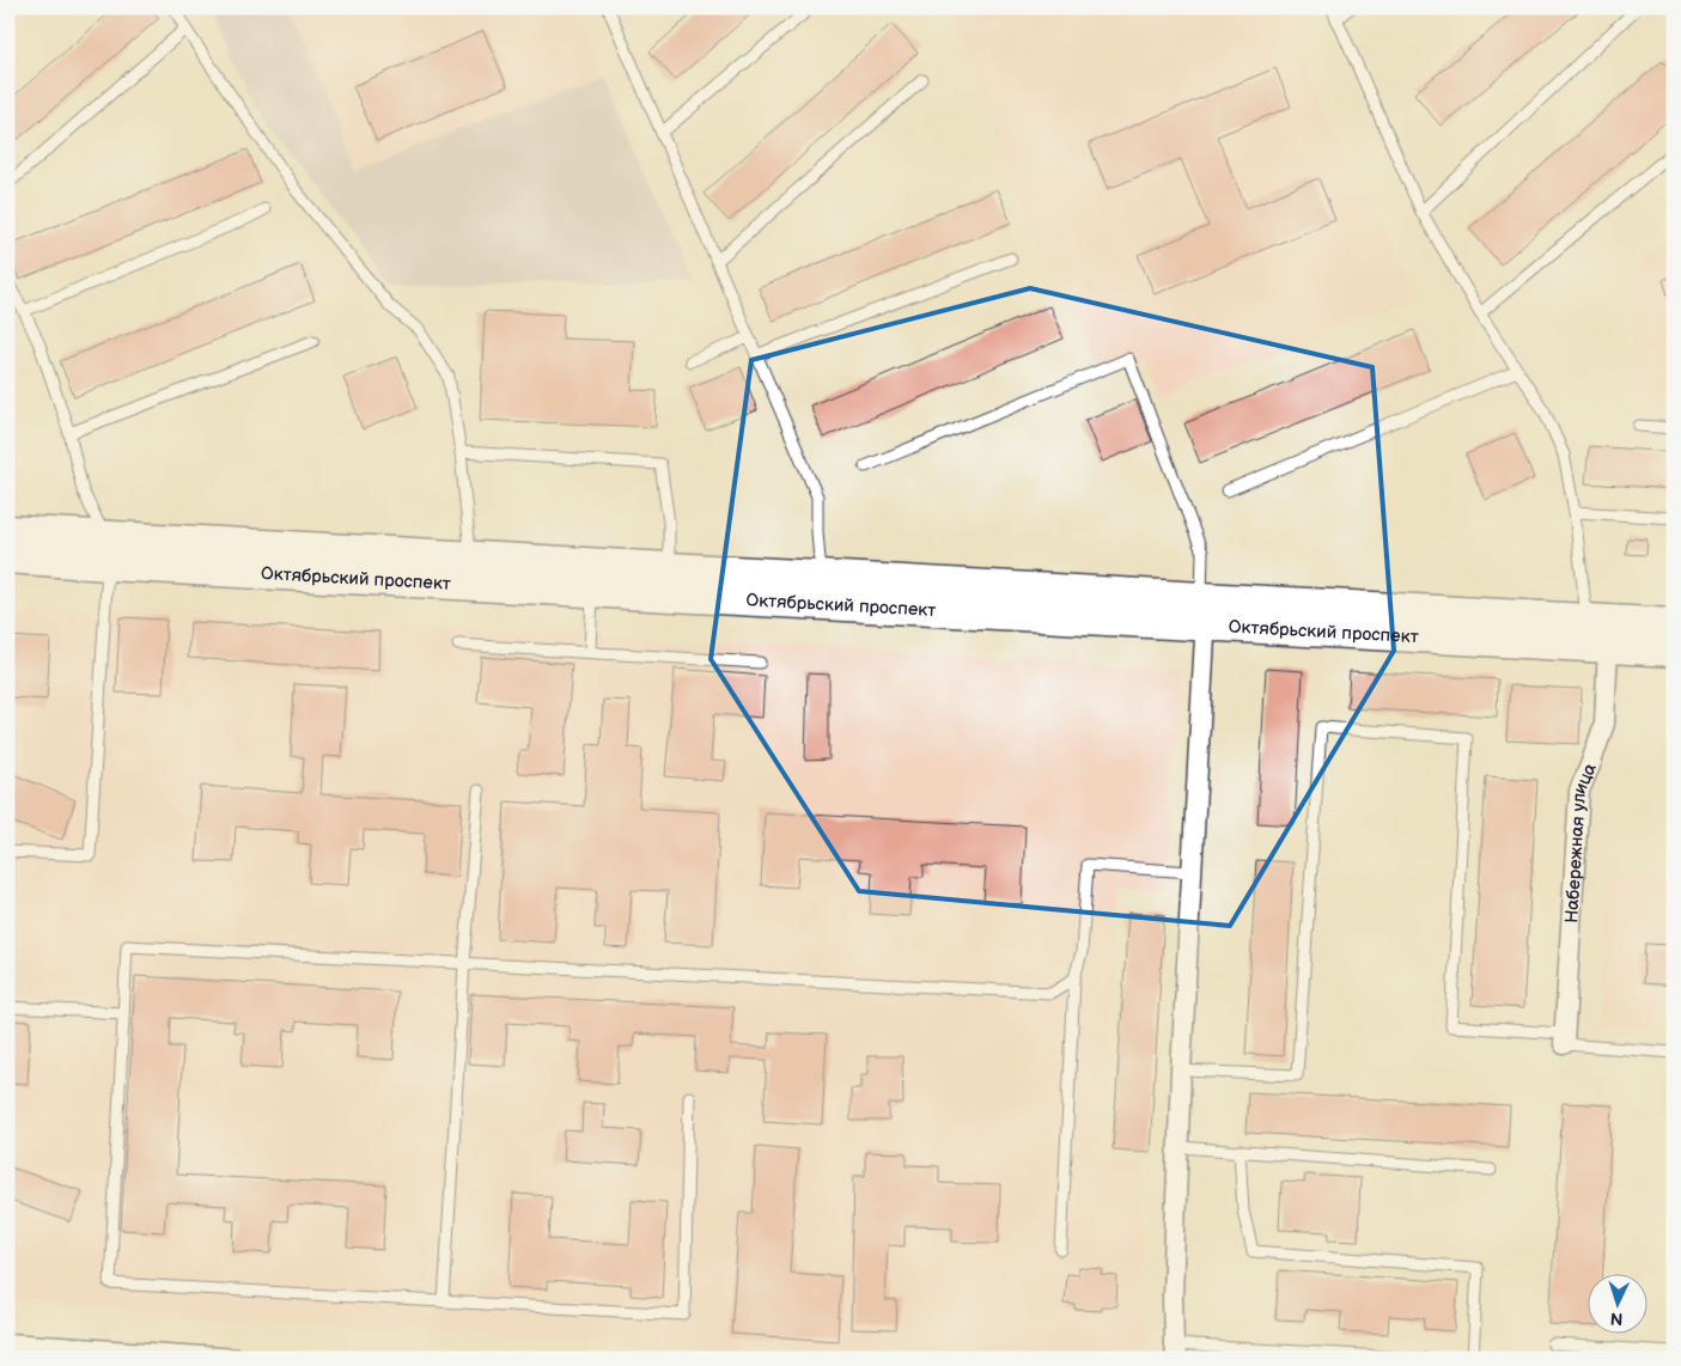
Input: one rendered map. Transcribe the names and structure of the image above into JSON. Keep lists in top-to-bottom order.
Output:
{
  "streets": {
    "main road": ["Октябрьский проспект"],
    "street": ["Набережная улица"]
  },
  "crossings": [
    ["Октябрьский проспект", "Набережная улица"]
  ],
  "north": "bottom"
}
